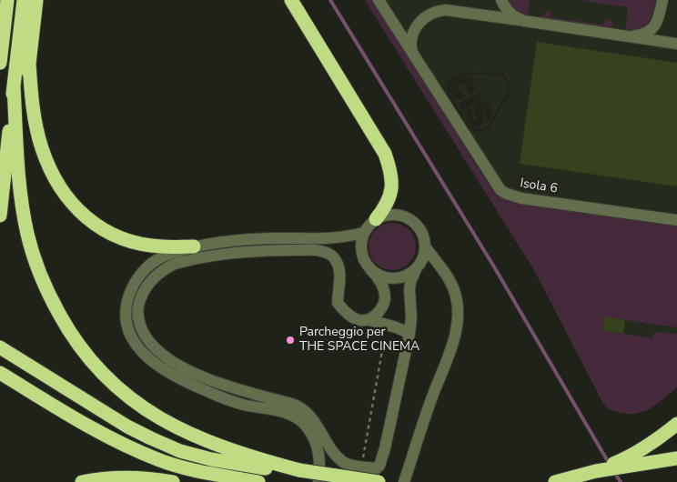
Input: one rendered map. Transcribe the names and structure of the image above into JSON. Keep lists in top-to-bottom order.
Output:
{
  "streets": {
    "street": ["Isola 6"]
  },
  "places": ["Parcheggio per THE SPACE CINEMA"]
}
